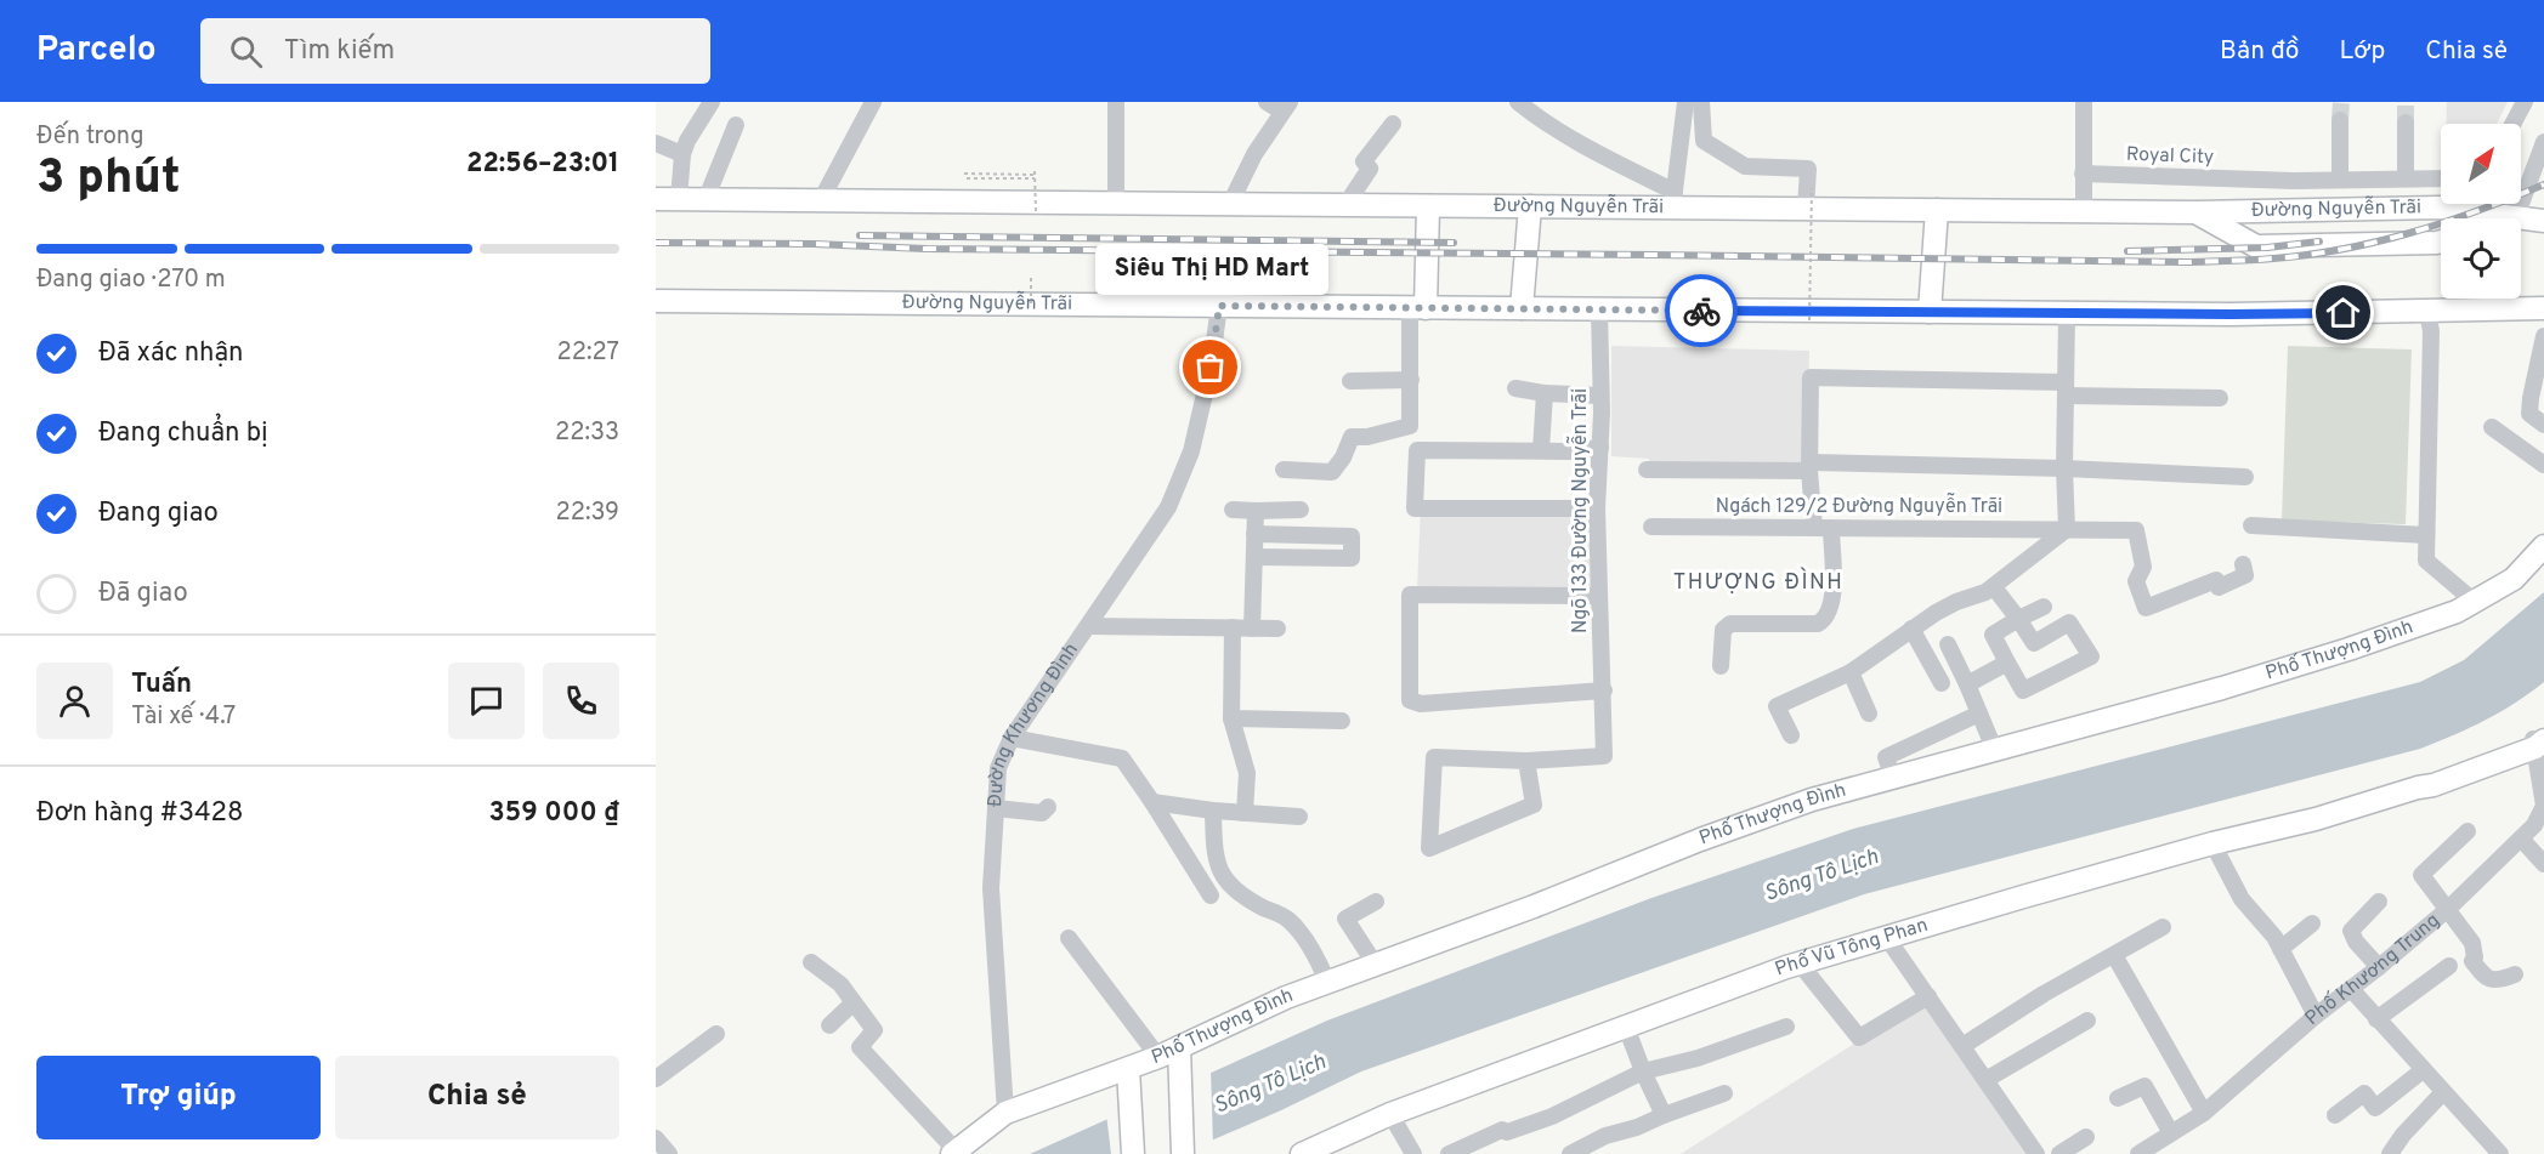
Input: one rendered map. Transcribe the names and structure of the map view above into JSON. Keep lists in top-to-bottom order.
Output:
{
  "streets": {
    "main road": ["Đường Nguyễn Trãi", "Phố Thượng Đình", "Phố Vũ Tông Phan"],
    "street": [
      "Royal City",
      "Ngách 129/2 Đường Nguyễn Trãi",
      "Ngõ 133 Đường Nguyễn Trãi",
      "Đường Khương Đình",
      "Phố Khương Trung"
    ]
  },
  "crossings": [
    ["Đường Nguyễn Trãi", "Ngõ 133 Đường Nguyễn Trãi"],
    ["Đường Nguyễn Trãi", "Đường Khương Đình"],
    ["Phố Thượng Đình", "Đường Khương Đình"],
    ["Phố Vũ Tông Phan", "Phố Khương Trung"]
  ],
  "districts": ["THƯỢNG ĐÌNH"],
  "water": ["Sông Tô Lịch"],
  "places": ["Siêu Thị HD Mart"],
  "north": "top right",
  "page": {
    "header": "Parcelo",
    "search": "Tìm kiếm",
    "nav": ["Bản đồ", "Lớp", "Chia sẻ"],
    "heading": ["3 phút", "Đến trong", "22:56–23:01"],
    "panel": [
      "Tuấn",
      "Tài xế · 4.7",
      "Đơn hàng #3428",
      "359 000 ₫"
    ],
    "bar": "Đang giao · 270 m",
    "bubble": "Siêu Thị HD Mart",
    "list": [
      ["Đã xác nhận", "22:27"],
      ["Đang chuẩn bị", "22:33"],
      ["Đang giao", "22:39"],
      "Đã giao"
    ],
    "buttons": ["Trợ giúp", "Chia sẻ"]
  }
}
